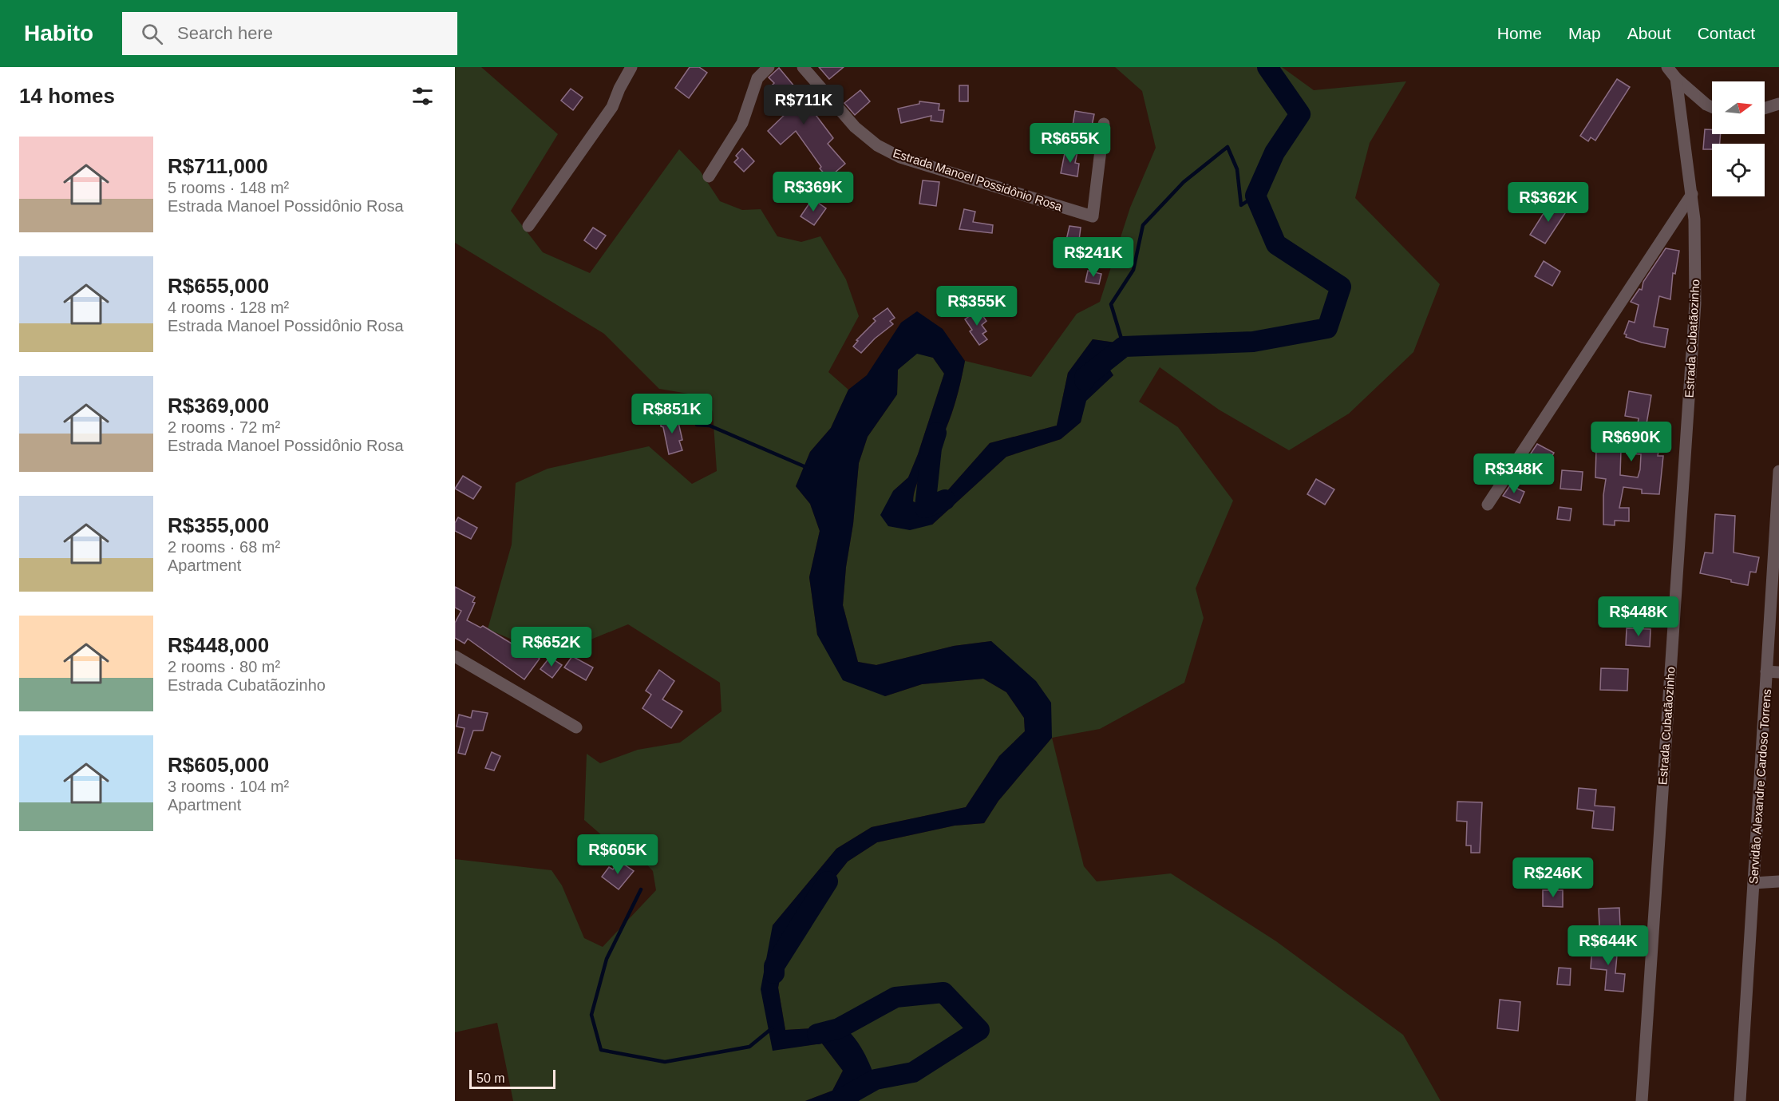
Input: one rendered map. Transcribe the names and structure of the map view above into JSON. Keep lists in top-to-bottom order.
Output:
{
  "streets": {
    "street": ["Estrada Manoel Possidônio Rosa", "Estrada Cubatãozinho", "Servidão Alexandre Cardoso Torrens"]
  },
  "scale_bar": "50 m",
  "north": "right",
  "page": {
    "header": "Habito",
    "search": "Search here",
    "nav": [
      "Home",
      "Map",
      "About",
      "Contact"
    ],
    "heading": "14 homes",
    "price": [
      "R$711K",
      "R$655K",
      "R$369K",
      "R$362K",
      "R$241K",
      "R$355K",
      "R$851K",
      "R$690K",
      "R$348K",
      "R$448K",
      "R$652K",
      "R$605K",
      "R$246K",
      "R$644K"
    ],
    "list": [
      {
        "name": "R$711,000",
        "note": "5 rooms · 148 m² · Estrada Manoel Possidônio Rosa"
      },
      {
        "name": "R$655,000",
        "note": "4 rooms · 128 m² · Estrada Manoel Possidônio Rosa"
      },
      {
        "name": "R$369,000",
        "note": "2 rooms · 72 m² · Estrada Manoel Possidônio Rosa"
      },
      {
        "name": "R$355,000",
        "note": "2 rooms · 68 m² · Apartment"
      },
      {
        "name": "R$448,000",
        "note": "2 rooms · 80 m² · Estrada Cubatãozinho"
      },
      {
        "name": "R$605,000",
        "note": "3 rooms · 104 m² · Apartment"
      }
    ],
    "scale": "50 m"
  }
}
